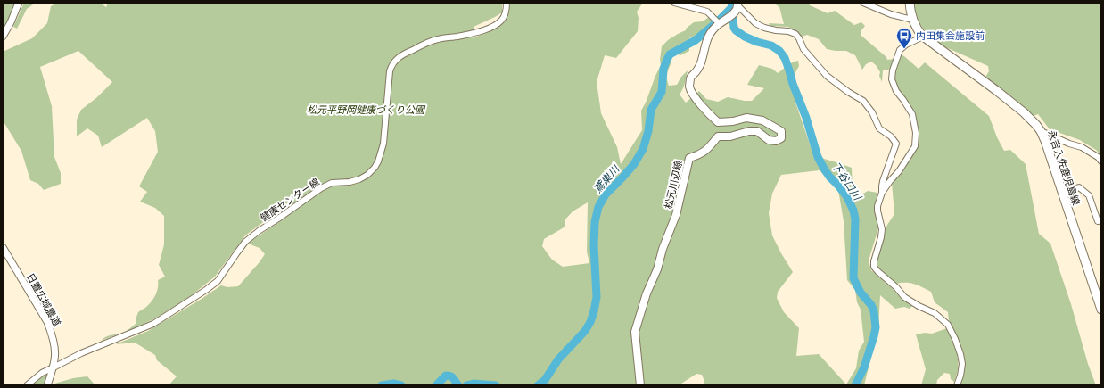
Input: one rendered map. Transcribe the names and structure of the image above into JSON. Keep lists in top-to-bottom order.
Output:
{
  "streets": {
    "main road": ["永吉入佐鹿児島線", "松元川辺線"],
    "street": ["健康センター線", "日置広域農道"]
  },
  "crossings": [
    ["健康センター線", "日置広域農道"]
  ],
  "water": ["鳶巣川", "下谷口川"],
  "parks": ["松元平野岡健康づくり公園"],
  "places": {
    "bus stop": ["内田集会施設前"]
  }
}
